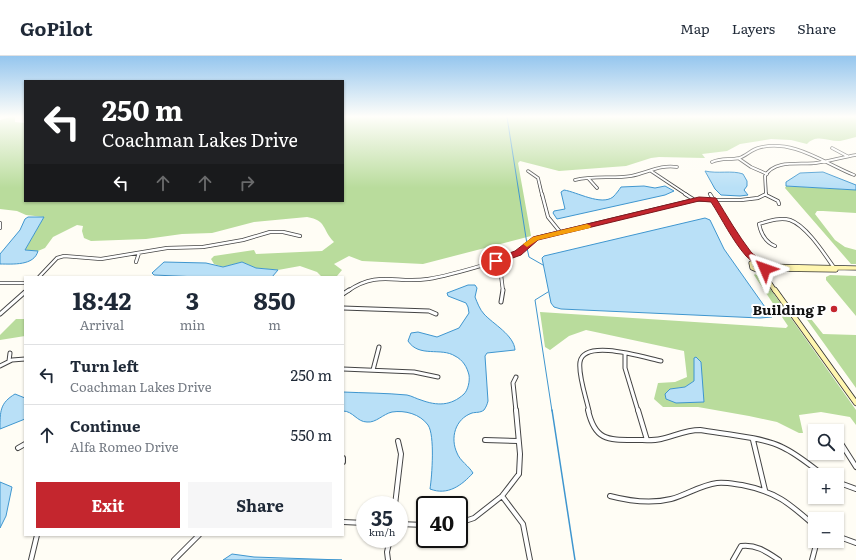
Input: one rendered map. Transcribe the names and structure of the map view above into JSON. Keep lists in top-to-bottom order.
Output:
{
  "places": ["Building P"],
  "page": {
    "header": "GoPilot",
    "nav": ["Map", "Layers", "Share"],
    "turn": ["250 m", "Coachman Lakes Drive"],
    "eta": [
      "18:42",
      "Arrival",
      "3",
      "min",
      "850",
      "m"
    ],
    "list": [
      {
        "name": "Turn left",
        "note": "Coachman Lakes Drive",
        "value": "250 m"
      },
      {
        "name": "Continue",
        "note": "Alfa Romeo Drive",
        "value": "550 m"
      }
    ],
    "map_buttons": ["+", "−"],
    "buttons": ["Exit", "Share"],
    "speed": "35 km/h",
    "limit": "40"
  }
}
